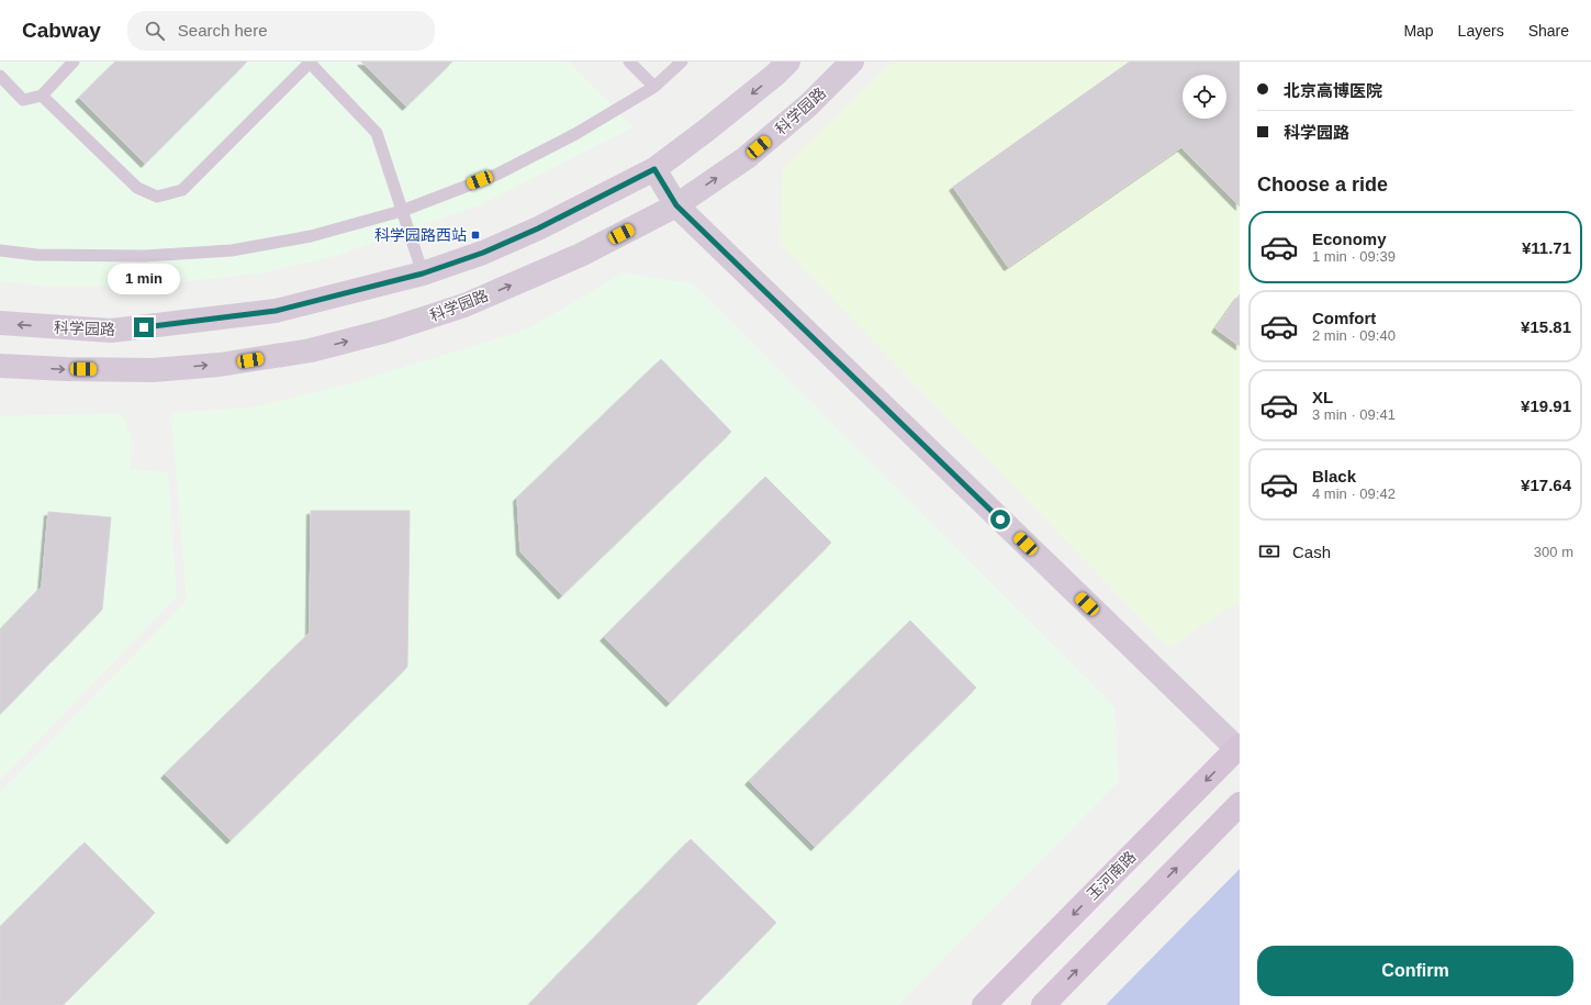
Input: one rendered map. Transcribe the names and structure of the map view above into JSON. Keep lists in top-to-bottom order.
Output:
{
  "streets": {
    "main road": ["玉河南路"],
    "street": ["科学园路"]
  },
  "places": {
    "transit": ["科学园路西站"]
  },
  "page": {
    "header": "Cabway",
    "search": "Search here",
    "nav": ["Map", "Layers", "Share"],
    "banner": ["北京高博医院", "科学园路"],
    "heading": "Choose a ride",
    "list": [
      {
        "name": "Economy",
        "note": "1 min · 09:39",
        "value": "¥11.71"
      },
      {
        "name": "Comfort",
        "note": "2 min · 09:40",
        "value": "¥15.81"
      },
      {
        "name": "XL",
        "note": "3 min · 09:41",
        "value": "¥19.91"
      },
      {
        "name": "Black",
        "note": "4 min · 09:42",
        "value": "¥17.64"
      }
    ],
    "bubble": "1 min",
    "pay": ["Cash", "300 m"],
    "buttons": "Confirm"
  }
}
